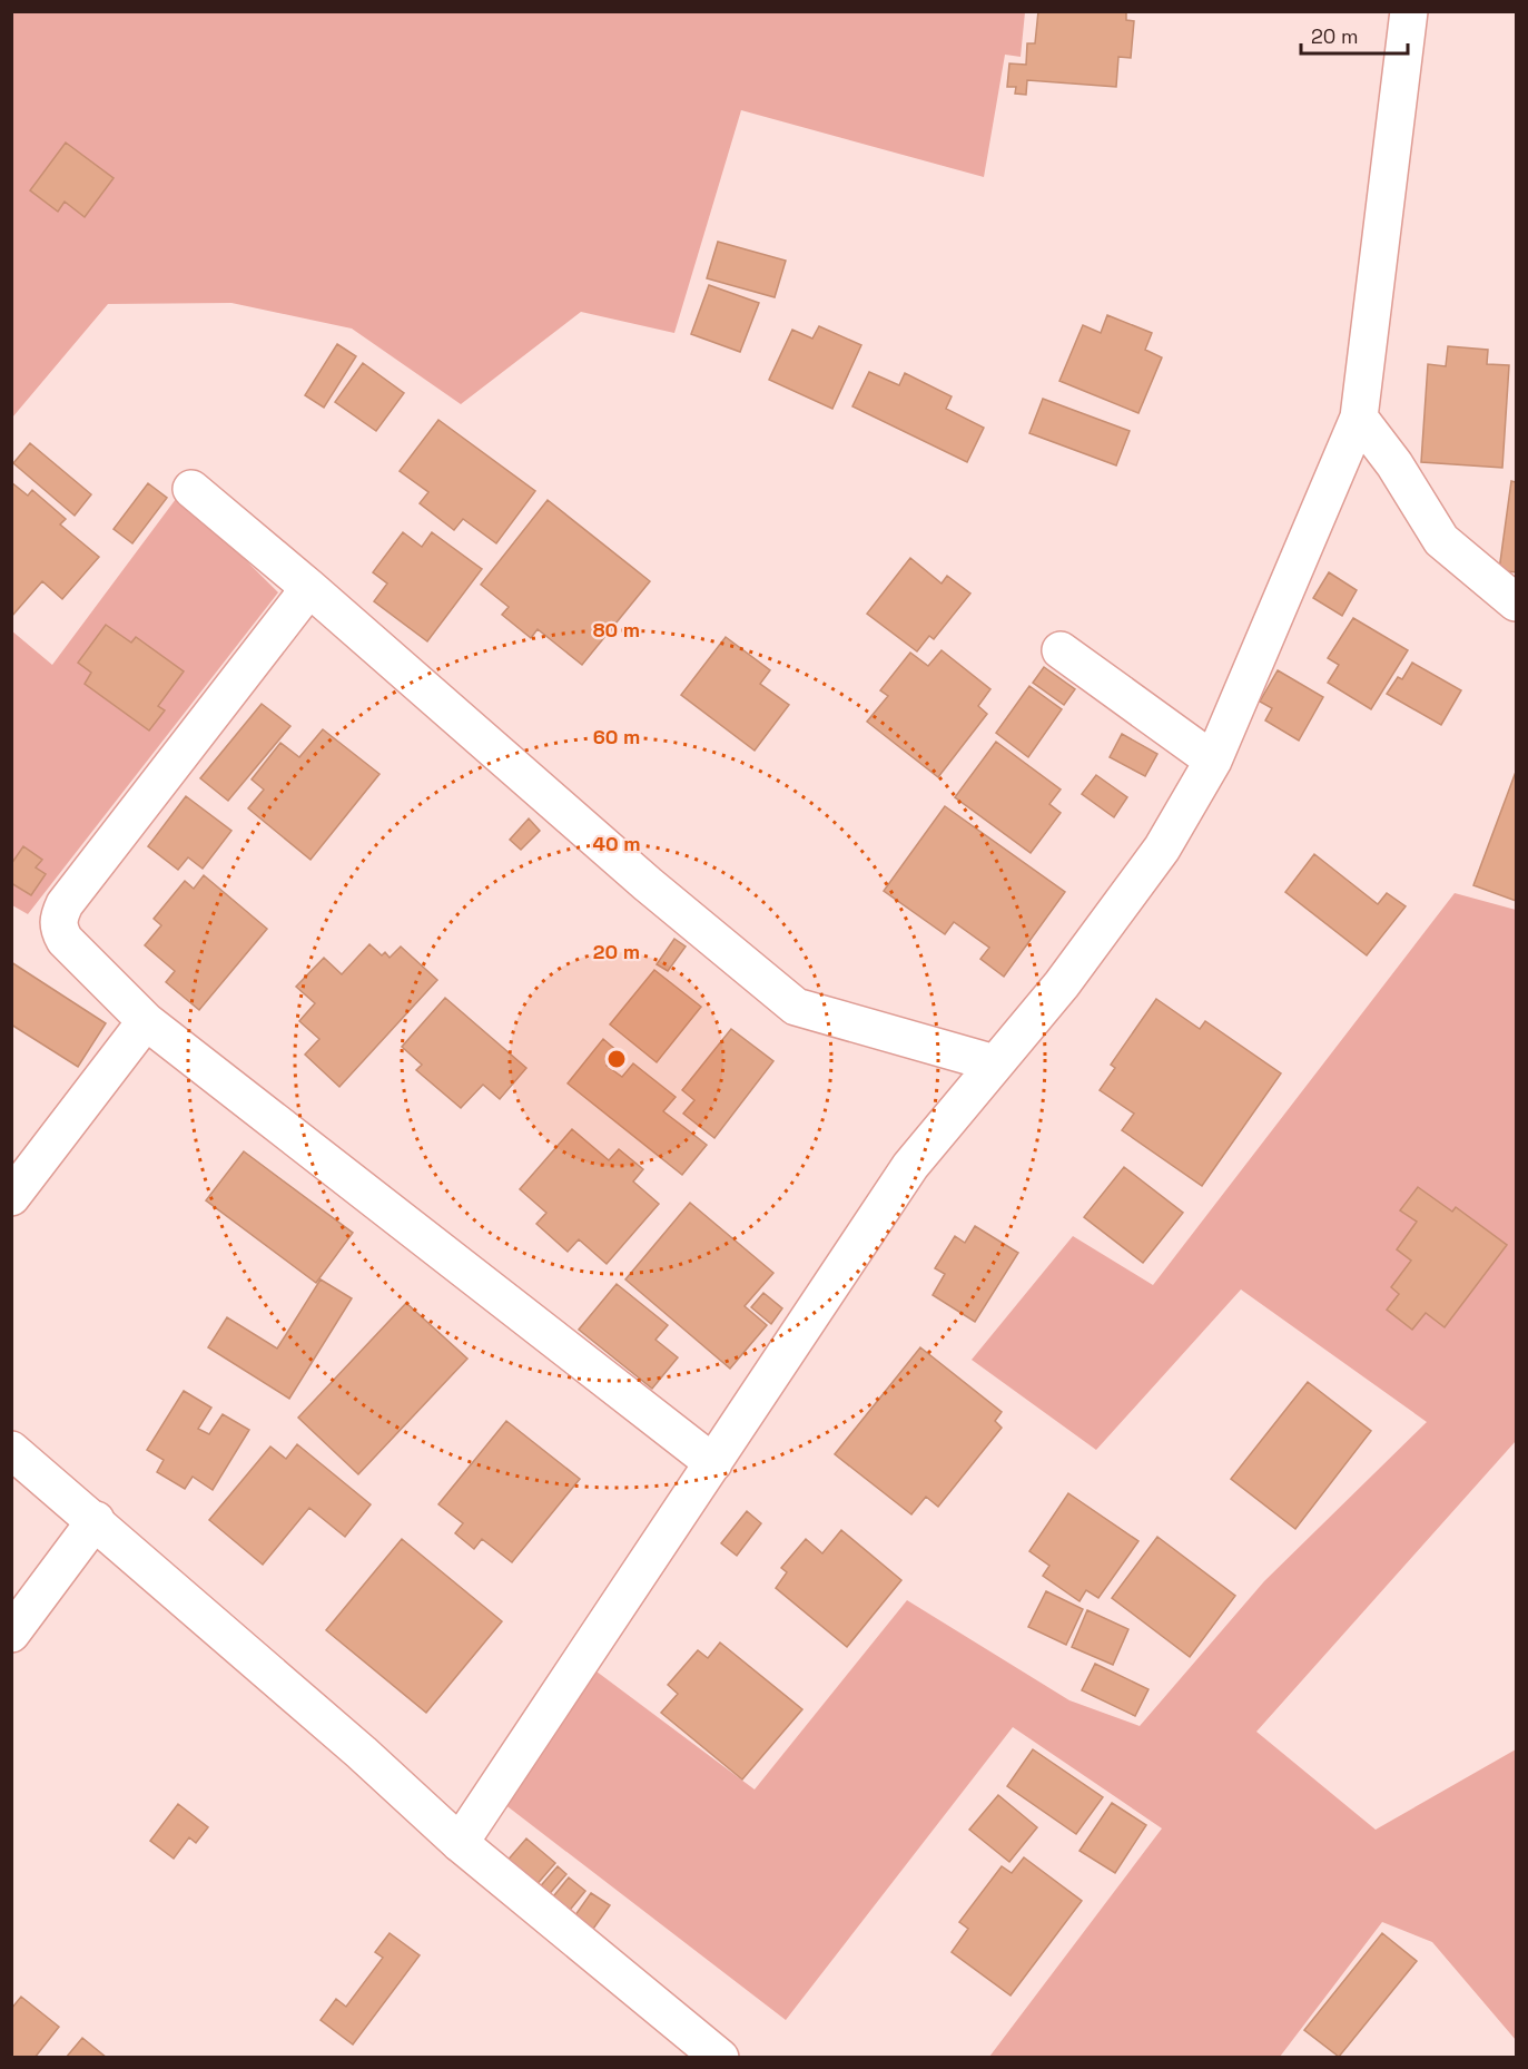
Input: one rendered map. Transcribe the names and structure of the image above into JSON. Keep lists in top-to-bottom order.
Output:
{
  "scale_bar": "20 m",
  "rings": [
    "80 m",
    "60 m",
    "40 m",
    "20 m"
  ]
}
